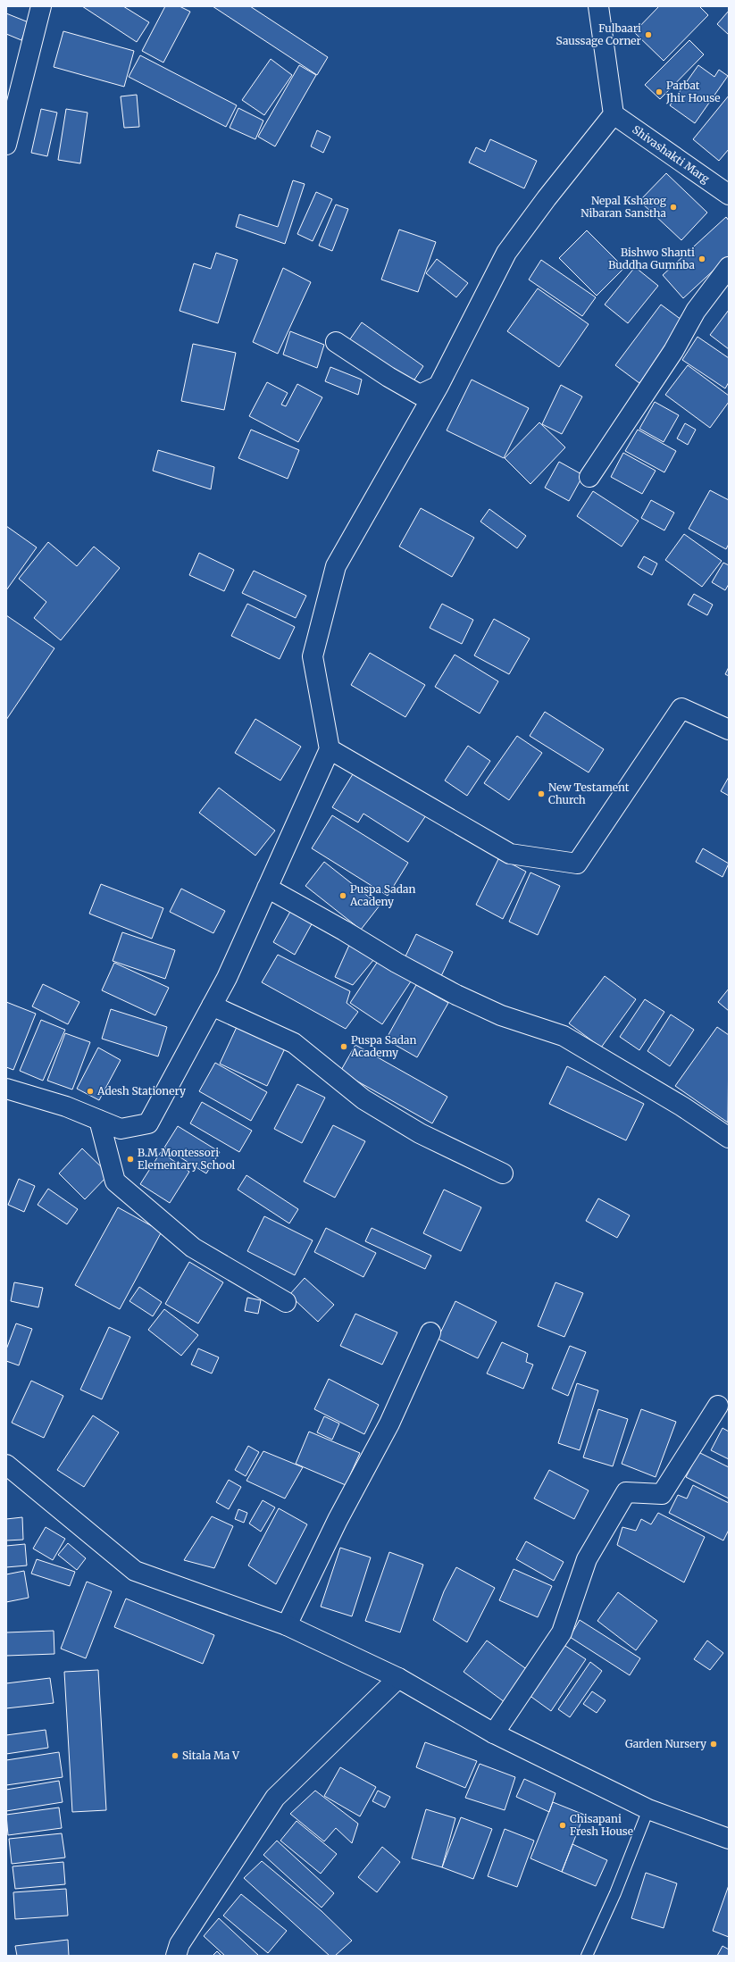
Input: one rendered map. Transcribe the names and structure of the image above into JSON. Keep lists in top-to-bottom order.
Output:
{
  "streets": {
    "street": ["Shivashakti Marg"]
  },
  "places": [
    "Fulbaari Saussage Corner",
    "Parbat Jhir House",
    "Nepal Ksharog Nibaran Sanstha",
    "Bishwo Shanti Buddha Gumnba",
    "New Testament Church",
    "Puspa Sadan Acadeny",
    "Puspa Sadan Academy",
    "Adesh Stationery",
    "B.M Montessori Elementary School",
    "Garden Nursery",
    "Sitala Ma V",
    "Chisapani Fresh House"
  ]
}
